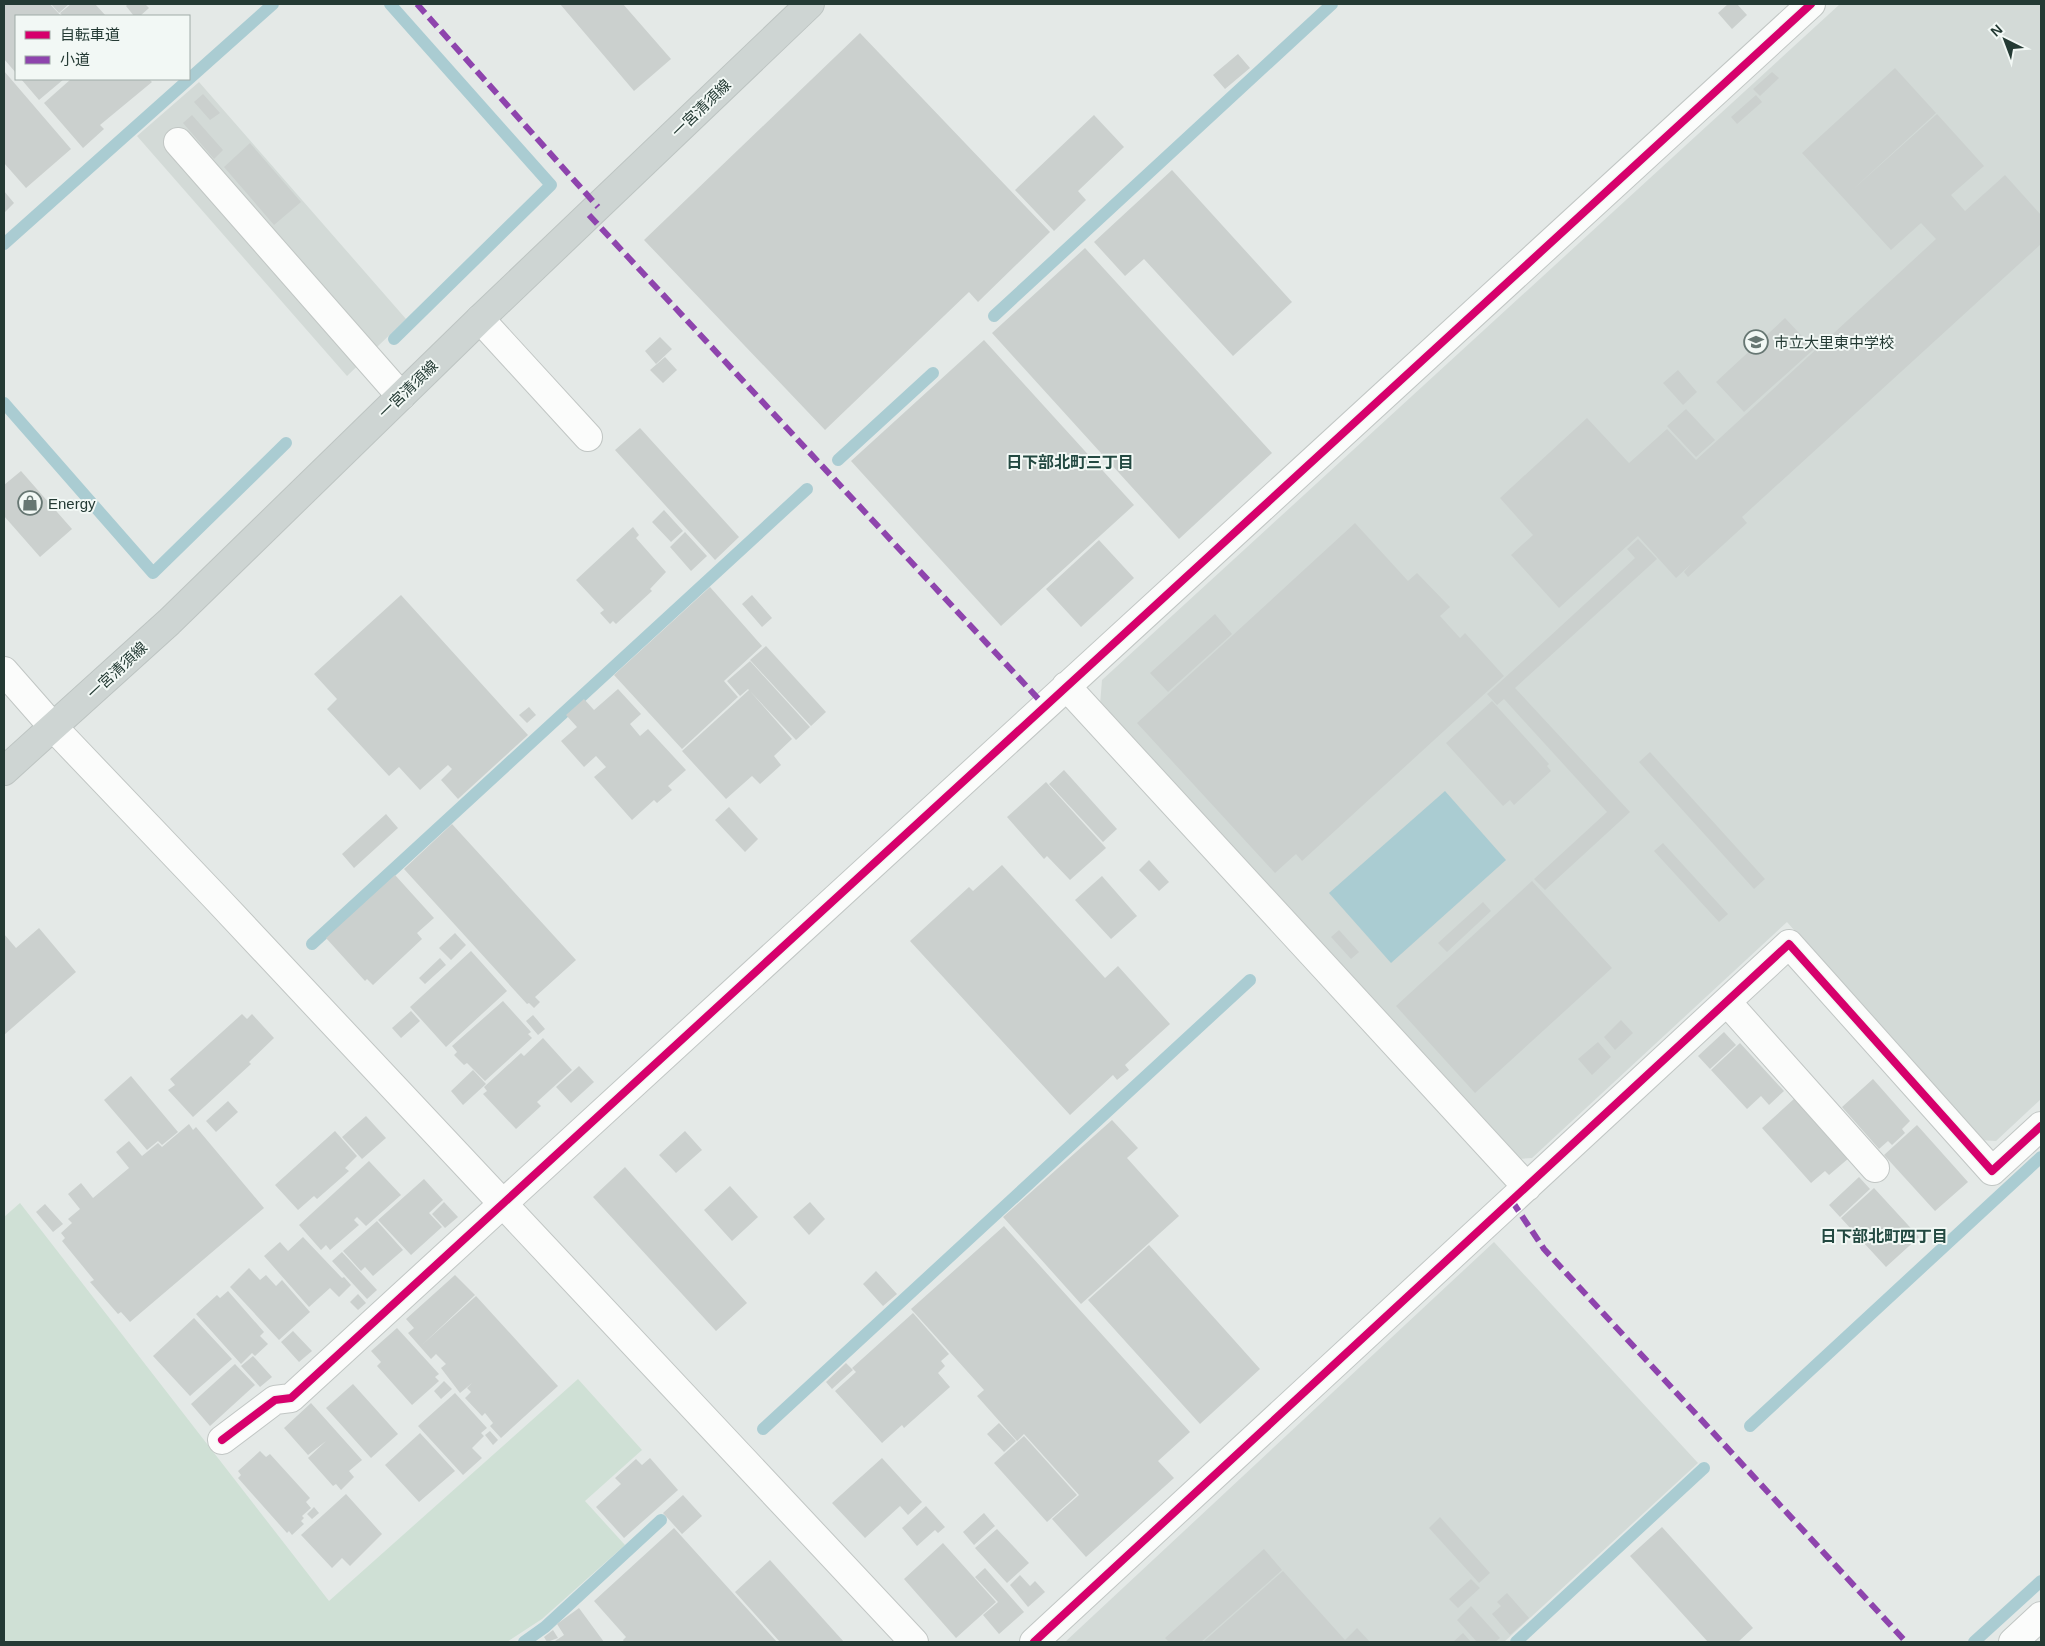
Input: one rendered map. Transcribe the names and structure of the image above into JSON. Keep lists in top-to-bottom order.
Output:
{
  "streets": {
    "main road": ["一宮清須線"]
  },
  "districts": ["日下部北町三丁目", "日下部北町四丁目"],
  "places": {
    "school or university": ["市立大里東中学校"],
    "shop": ["Energy"]
  },
  "legend": ["自転車道", "小道"],
  "north": "top left"
}
